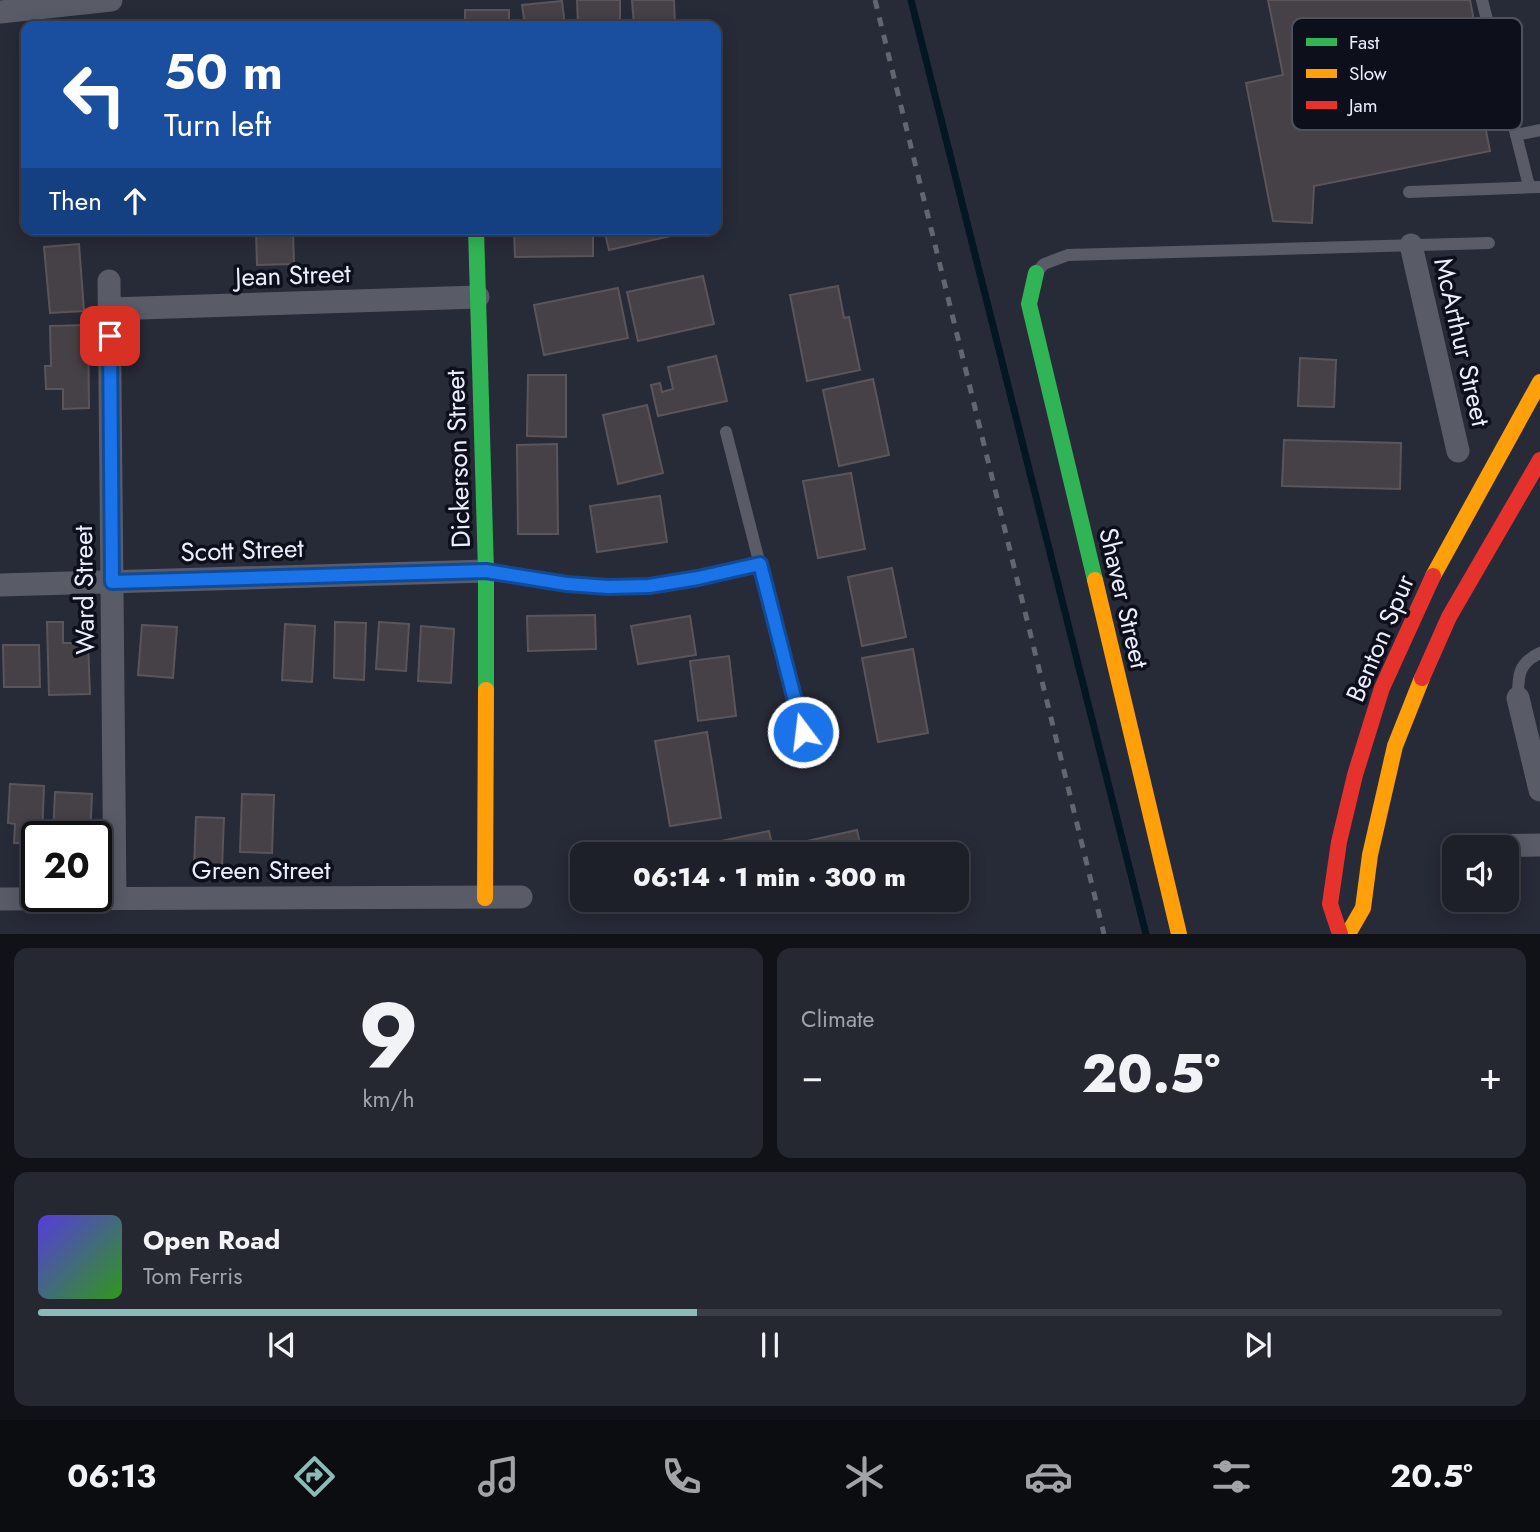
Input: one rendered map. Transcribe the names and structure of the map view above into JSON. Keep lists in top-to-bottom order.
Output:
{
  "streets": {
    "street": [
      "Jean Street",
      "McArthur Street",
      "Dickerson Street",
      "Scott Street",
      "Ward Street",
      "Shaver Street",
      "Benton Spur",
      "Green Street"
    ]
  },
  "crossings": [
    ["Jean Street", "Dickerson Street"],
    ["Jean Street", "Ward Street"],
    ["Dickerson Street", "Scott Street"],
    ["Dickerson Street", "Green Street"],
    ["Scott Street", "Ward Street"],
    ["Ward Street", "Green Street"]
  ],
  "legend": ["Fast", "Slow", "Jam"],
  "page": {
    "turn": ["50 m", "Turn left"],
    "then": "Then",
    "limit": "20",
    "trip": "06:14 · 1 min · 300 m",
    "tile": [
      ["9", "km/h"],
      "Climate"
    ],
    "heat": ["−", "20.5°", "+"],
    "song": ["Open Road", "Tom Ferris"],
    "tabs": ["06:13", "20.5°"]
  }
}
